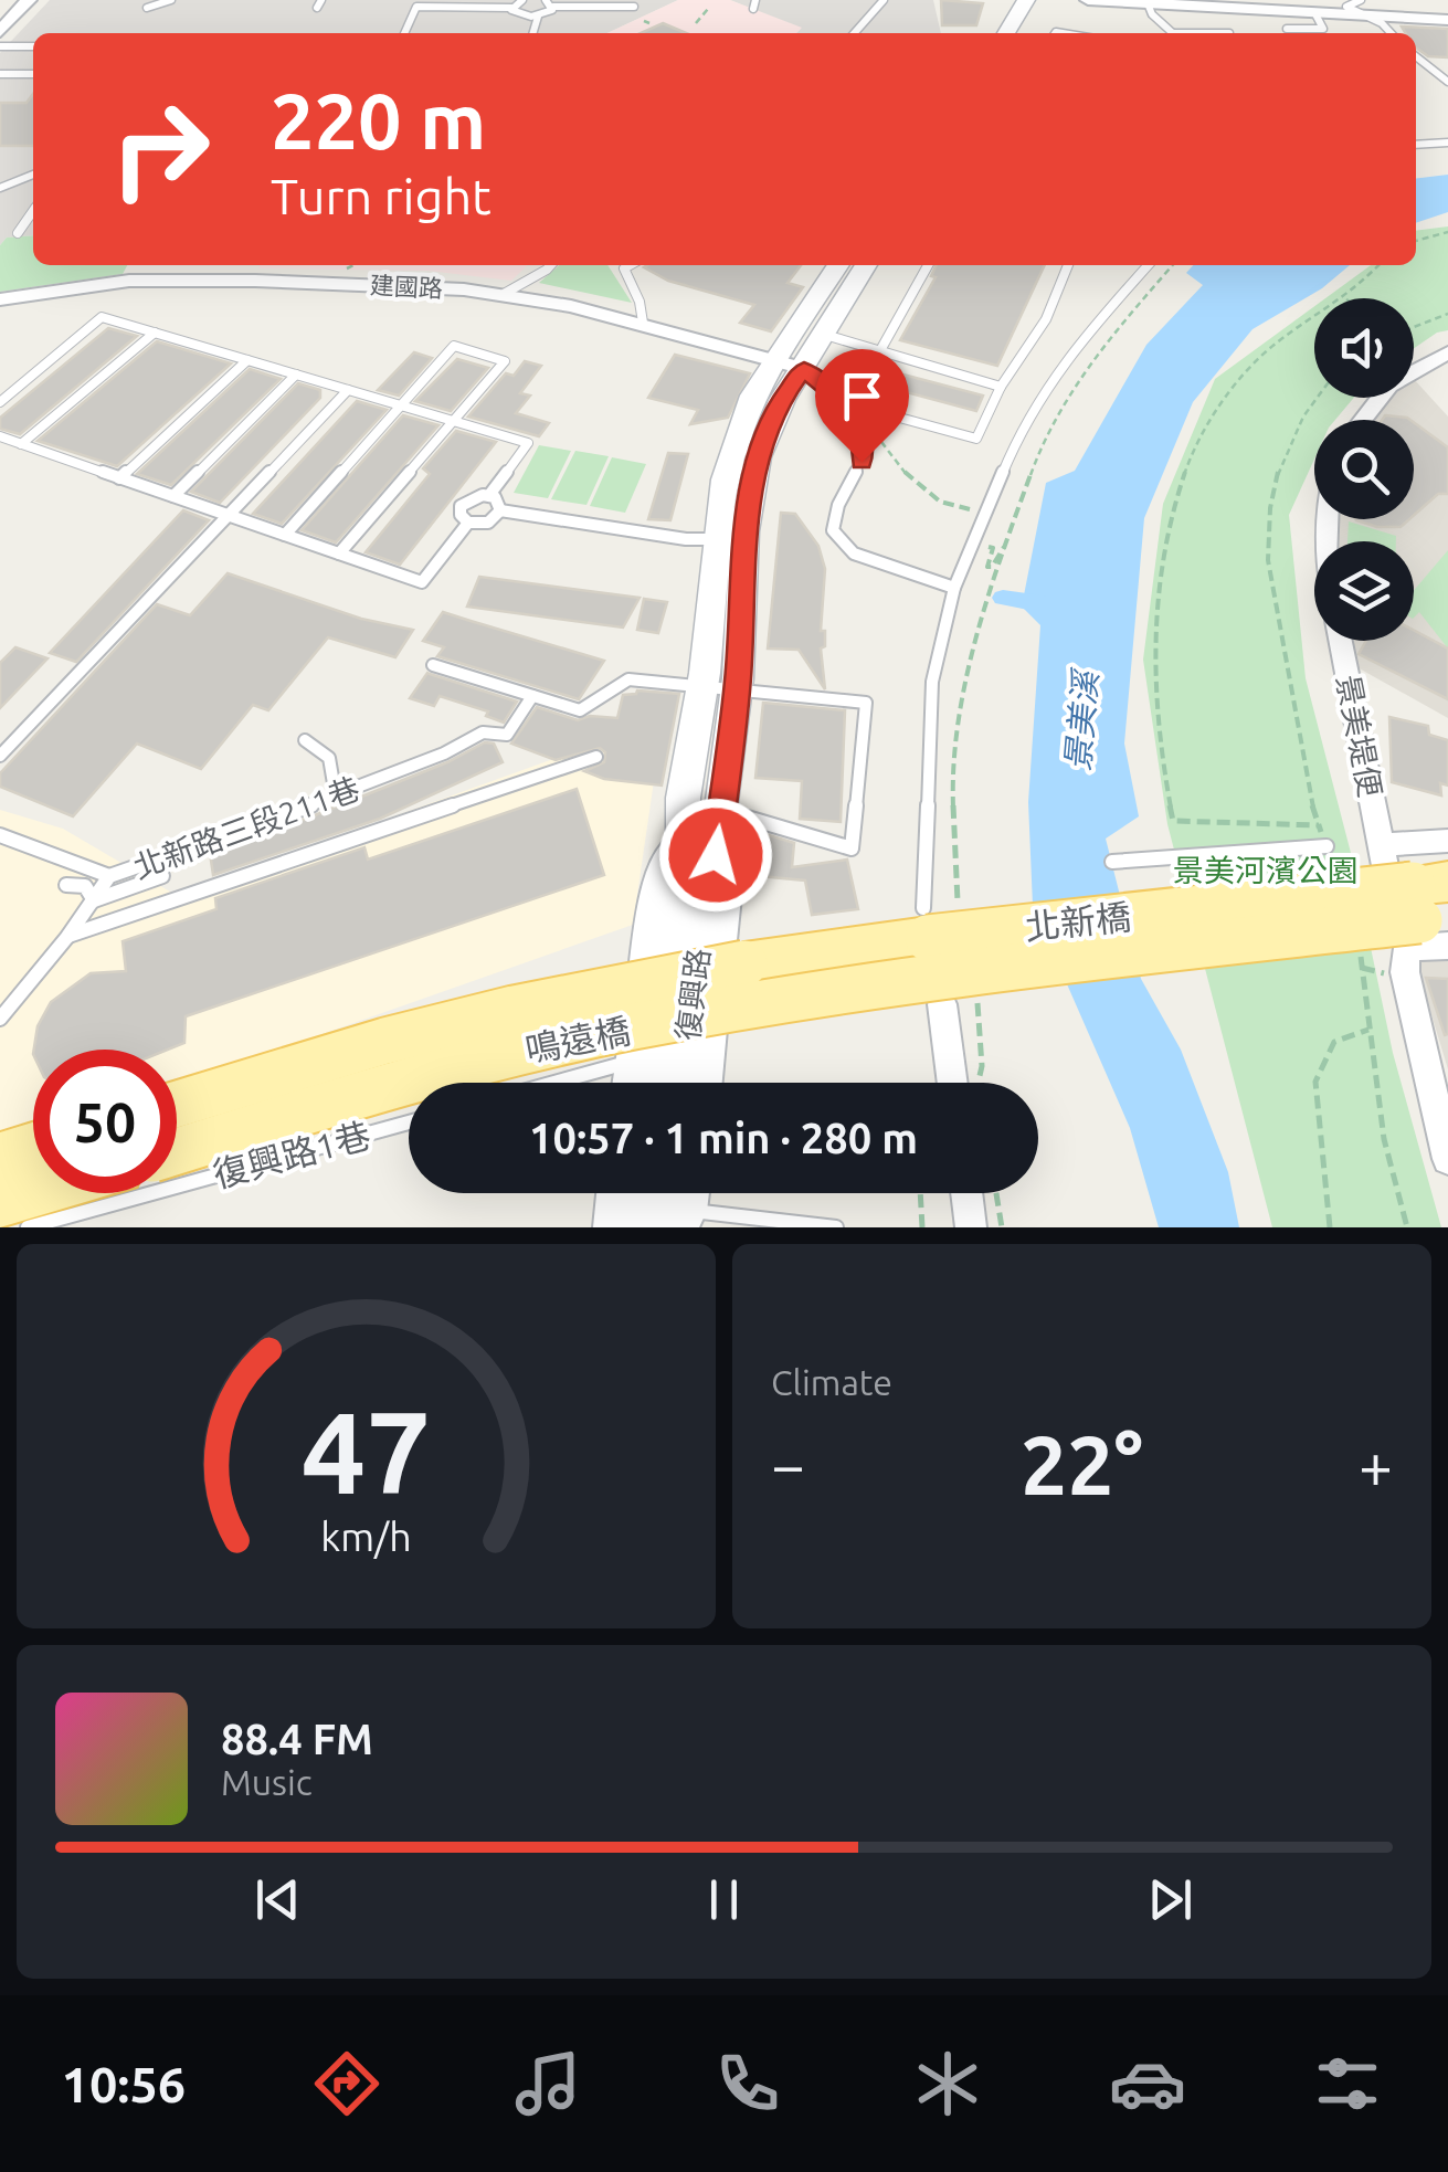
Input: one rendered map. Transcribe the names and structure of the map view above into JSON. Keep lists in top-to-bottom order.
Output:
{
  "streets": {
    "main road": ["北新橋", "復興路", "鳴遠橋"],
    "street": ["建國路", "景美堤便"],
    "lane": ["北新路三段211巷", "復興路1巷"]
  },
  "crossings": [
    ["建國路", "復興路"],
    ["景美堤便", "北新橋"],
    ["北新橋", "鳴遠橋"]
  ],
  "water": ["景美溪"],
  "parks": ["景美河濱公園"],
  "page": {
    "turn": ["220 m", "Turn right"],
    "limit": "50",
    "trip": "10:57 · 1 min · 280 m",
    "tile": "Climate",
    "heat": ["−", "22°", "+"],
    "song": ["88.4 FM", "Music"],
    "tabs": "10:56",
    "gauge": ["47", "km/h"]
  }
}
